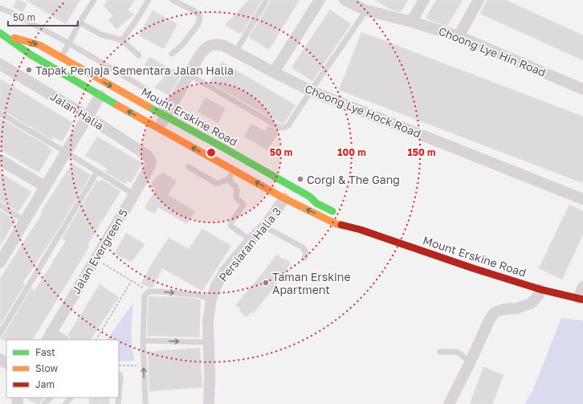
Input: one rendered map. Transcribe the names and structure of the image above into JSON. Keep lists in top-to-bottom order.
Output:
{
  "streets": {
    "main road": ["Mount Erskine Road"],
    "street": [
      "Choong Lye Hin Road",
      "Jalan Halia",
      "Choong Lye Hock Road",
      "Persiaran Halia 3",
      "Jalan Evergreen 5"
    ]
  },
  "crossings": [
    ["Jalan Halia", "Jalan Evergreen 5"],
    ["Choong Lye Hock Road", "Mount Erskine Road"],
    ["Mount Erskine Road", "Persiaran Halia 3"]
  ],
  "places": ["Tapak Penjaja Sementara Jalan Halia", "Corgi & The Gang", "Taman Erskine Apartment"],
  "legend": ["Fast", "Slow", "Jam"],
  "scale_bar": "50 m",
  "rings": ["50 m", "100 m", "150 m"]
}
